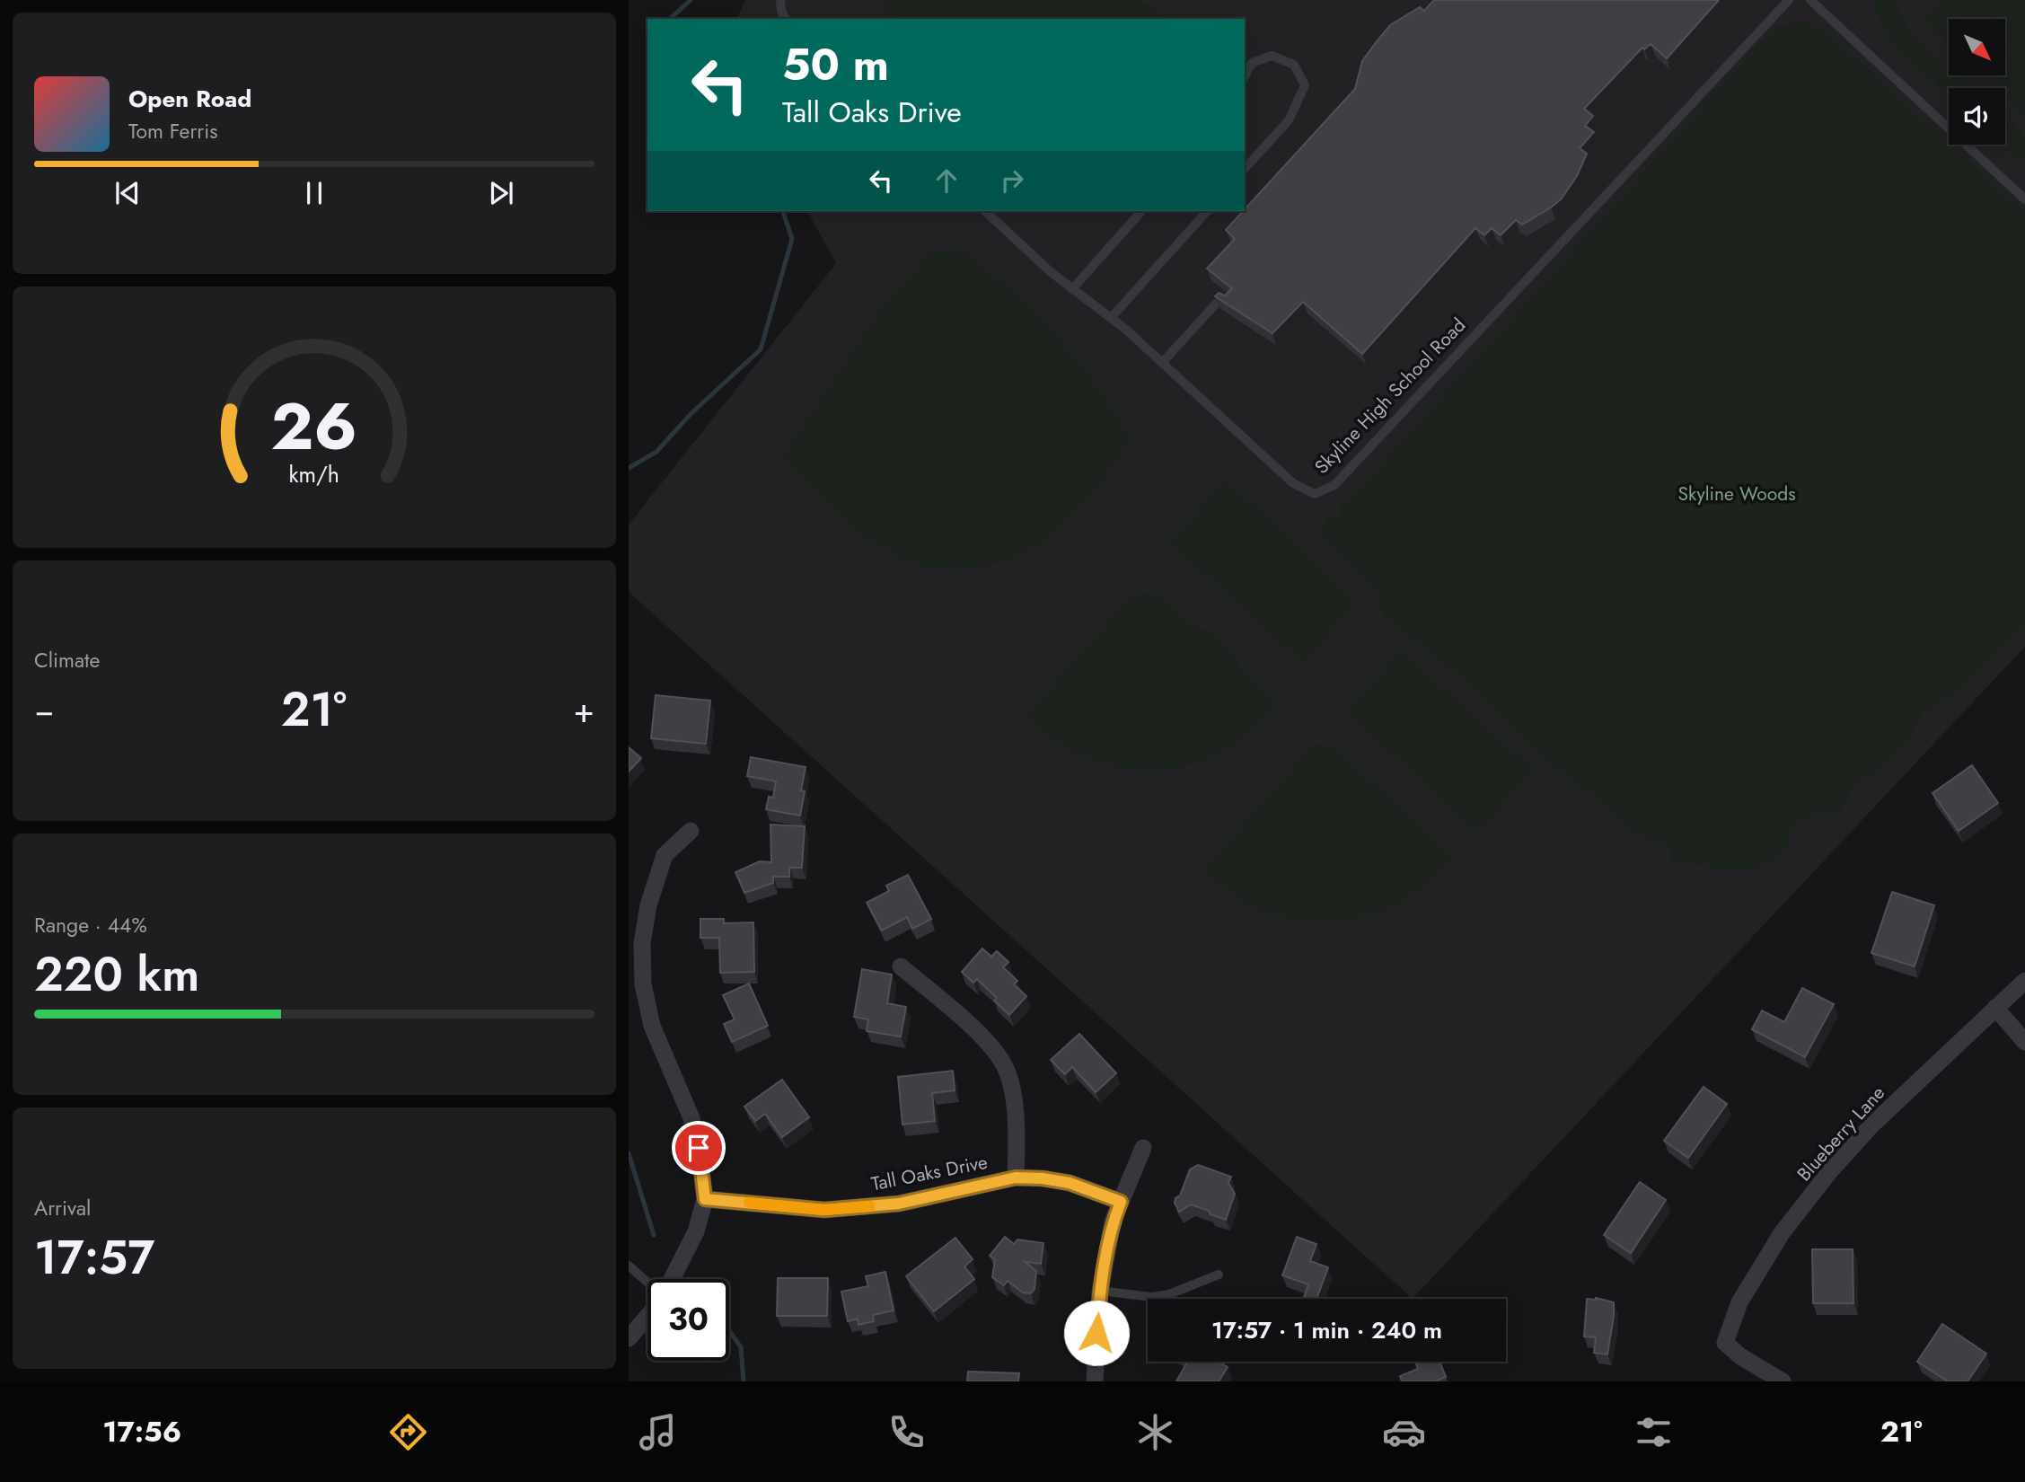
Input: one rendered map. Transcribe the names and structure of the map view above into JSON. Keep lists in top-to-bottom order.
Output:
{
  "streets": {
    "street": ["Blueberry Lane", "Tall Oaks Drive"],
    "lane": ["Skyline High School Road"]
  },
  "parks": ["Skyline Woods"],
  "north": "bottom right",
  "page": {
    "turn": ["50 m", "Tall Oaks Drive"],
    "song": ["Open Road", "Tom Ferris"],
    "tile": [
      "Climate",
      ["Range · 44%", "220 km"],
      ["Arrival", "17:57"]
    ],
    "heat": ["−", "21°", "+"],
    "limit": "30",
    "trip": "17:57 · 1 min · 240 m",
    "tabs": ["17:56", "21°"],
    "gauge": ["26", "km/h"]
  }
}
